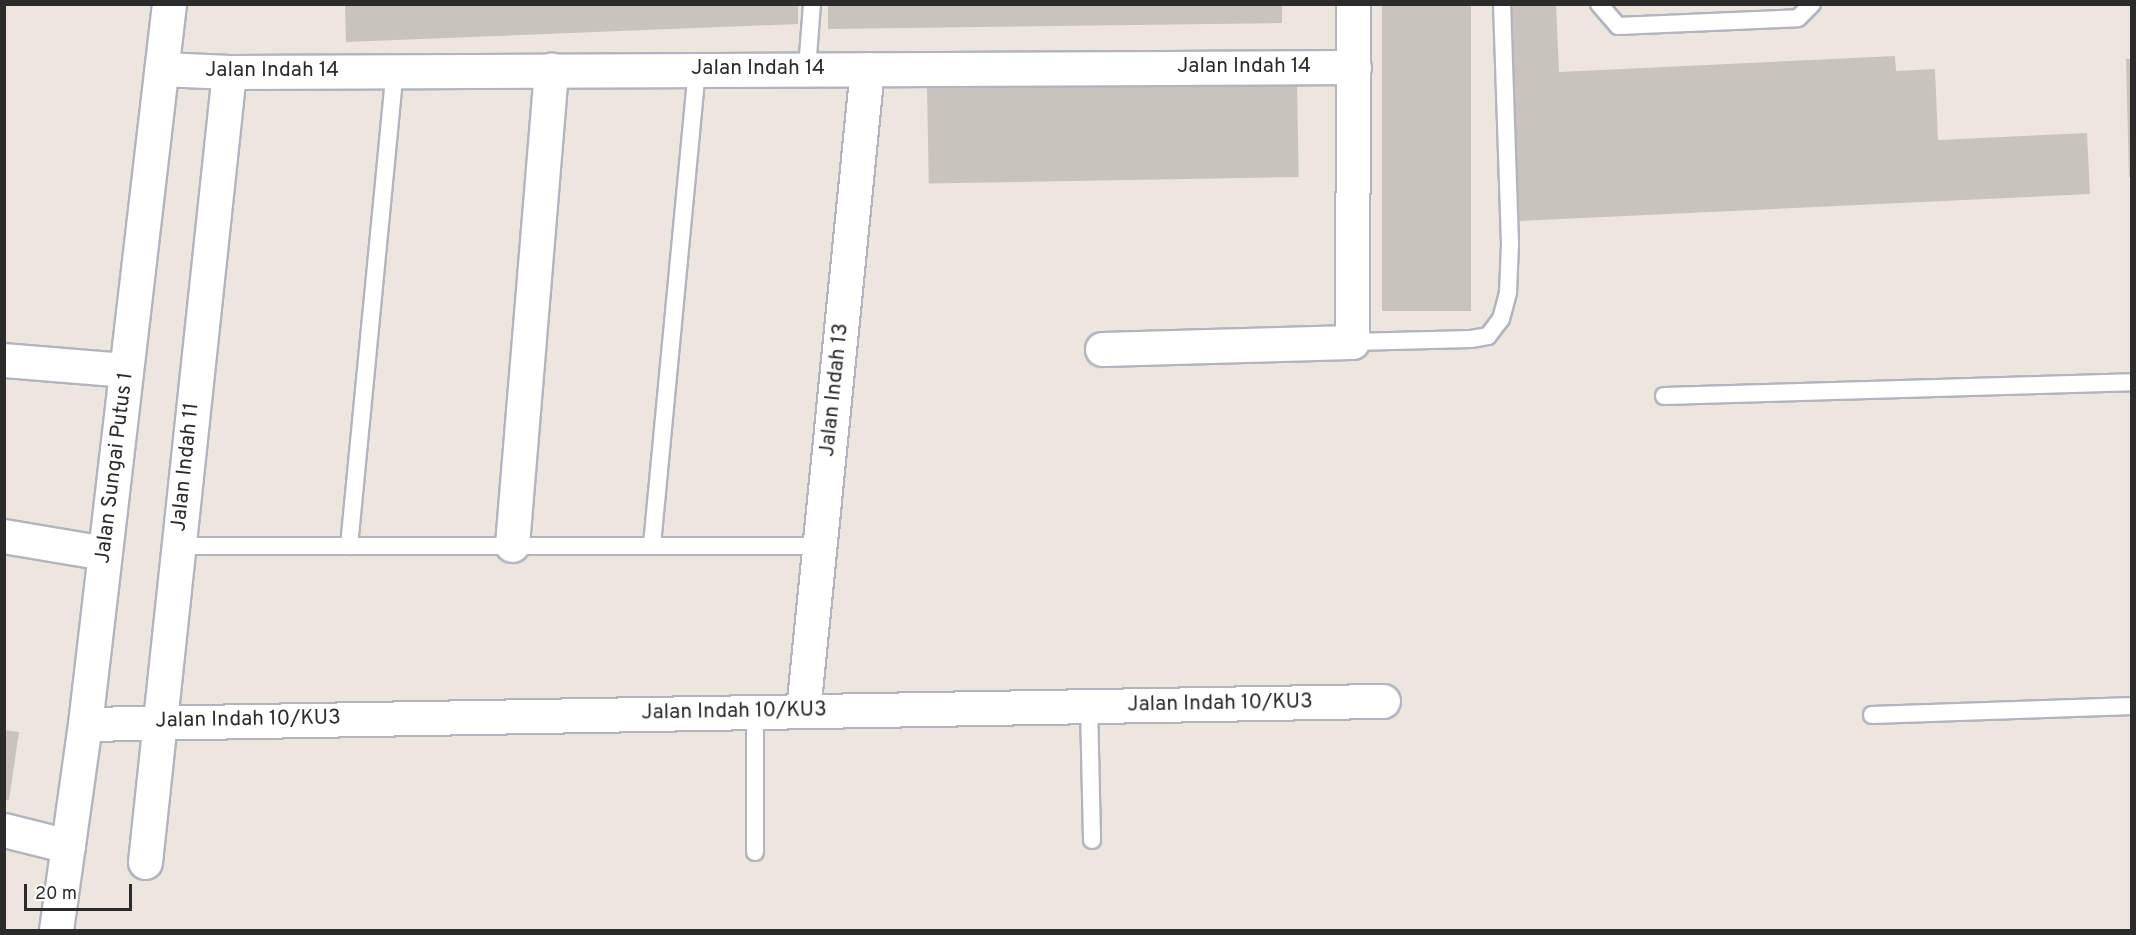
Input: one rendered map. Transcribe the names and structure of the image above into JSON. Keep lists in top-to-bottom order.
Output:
{
  "streets": {
    "street": [
      "Jalan Indah 14",
      "Jalan Indah 13",
      "Jalan Indah 11",
      "Jalan Sungai Putus 1",
      "Jalan Indah 10/KU3"
    ]
  },
  "crossings": [
    ["Jalan Indah 14", "Jalan Indah 13"],
    ["Jalan Indah 14", "Jalan Indah 11"],
    ["Jalan Indah 14", "Jalan Sungai Putus 1"],
    ["Jalan Indah 13", "Jalan Indah 10/KU3"],
    ["Jalan Indah 11", "Jalan Indah 10/KU3"],
    ["Jalan Sungai Putus 1", "Jalan Indah 10/KU3"]
  ],
  "scale_bar": "20 m"
}
